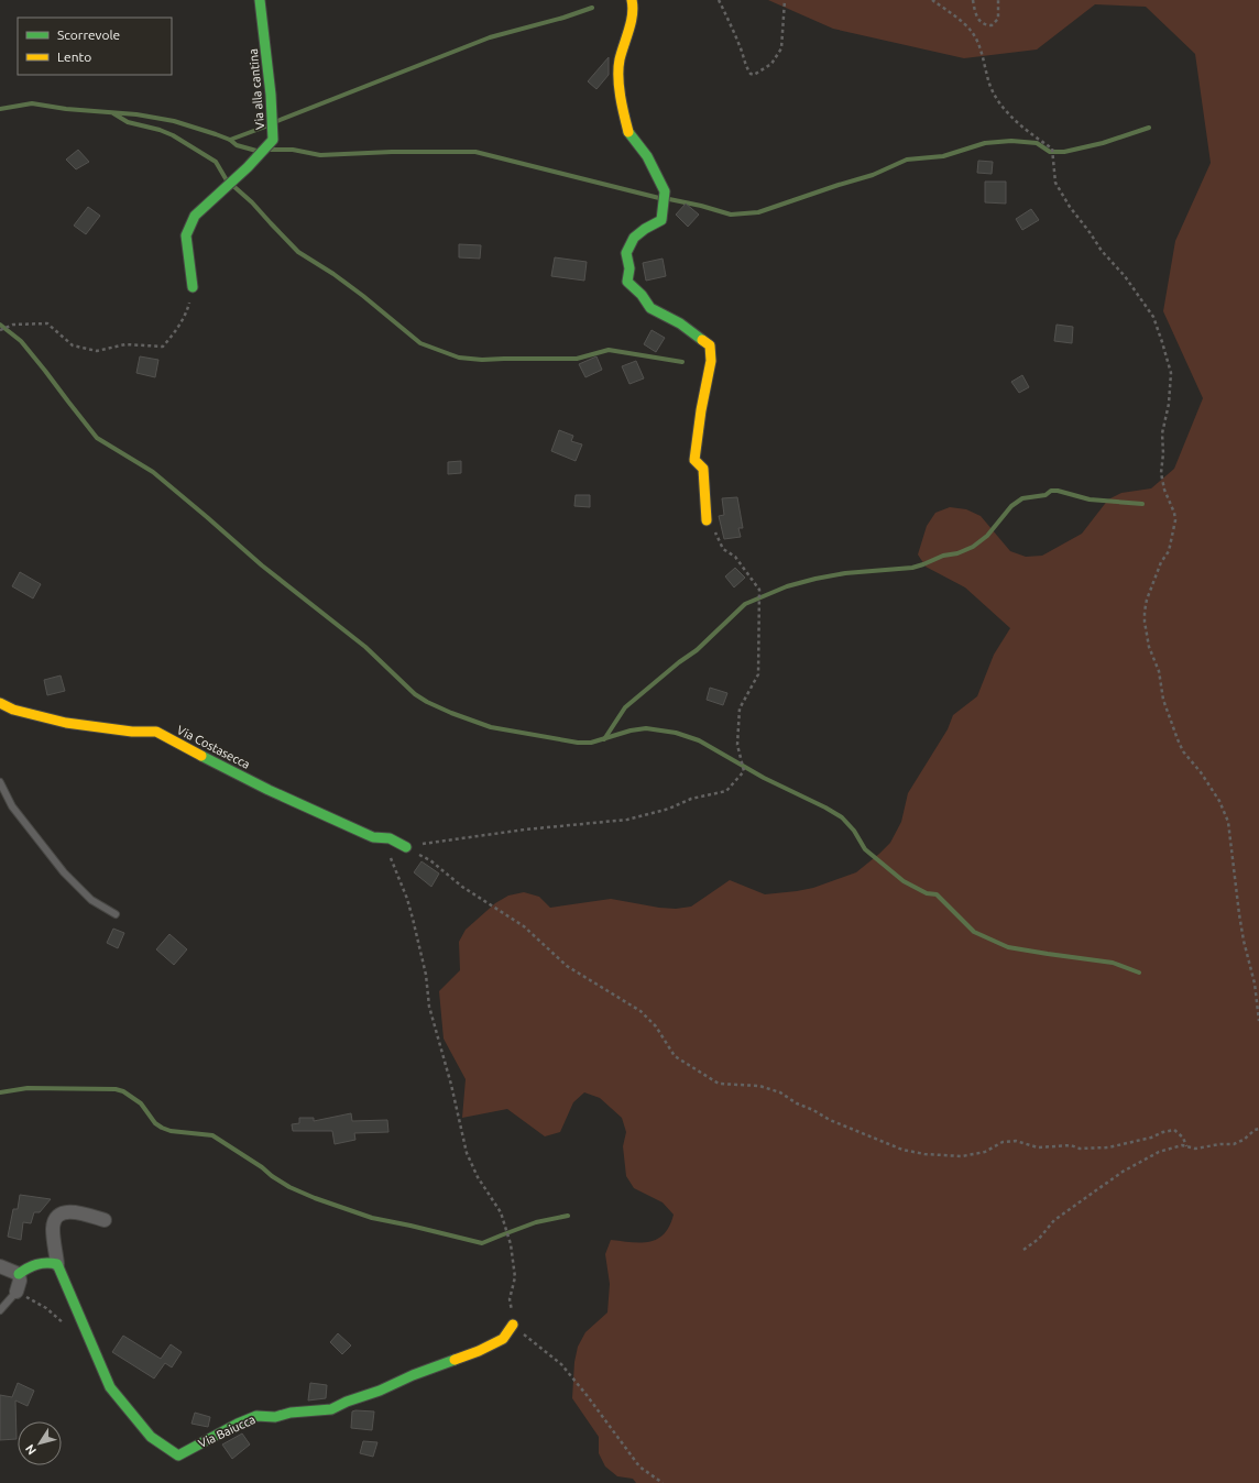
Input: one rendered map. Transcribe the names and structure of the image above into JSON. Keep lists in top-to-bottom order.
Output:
{
  "streets": {
    "street": ["Via alla cantina", "Via Costasecca", "Via Baiucca"]
  },
  "legend": ["Scorrevole", "Lento"],
  "north": "bottom left"
}
